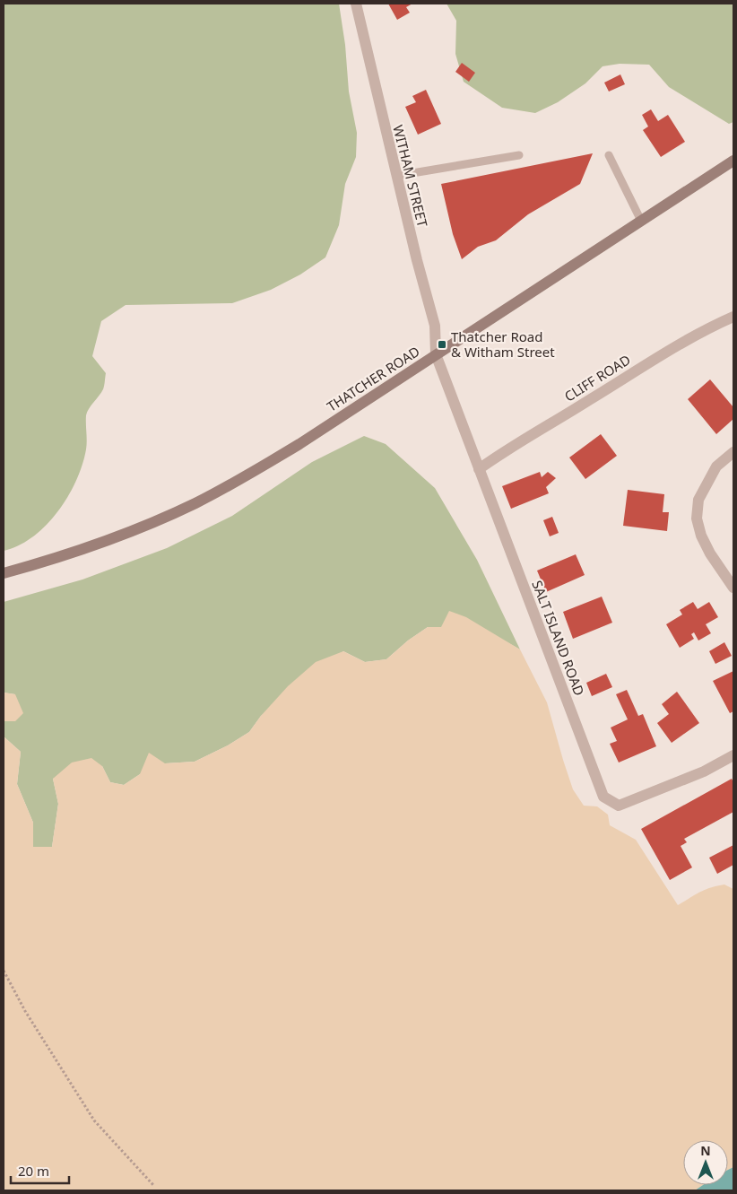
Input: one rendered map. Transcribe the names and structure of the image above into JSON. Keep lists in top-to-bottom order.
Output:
{
  "streets": {
    "main road": ["THATCHER ROAD"],
    "street": ["WITHAM STREET", "CLIFF ROAD", "SALT ISLAND ROAD"]
  },
  "crossings": [
    ["WITHAM STREET", "THATCHER ROAD"],
    ["WITHAM STREET", "SALT ISLAND ROAD"],
    ["CLIFF ROAD", "SALT ISLAND ROAD"],
    ["THATCHER ROAD", "SALT ISLAND ROAD"]
  ],
  "places": {
    "transit": ["Thatcher Road & Witham Street"]
  },
  "scale_bar": "20 m",
  "north": "top"
}
